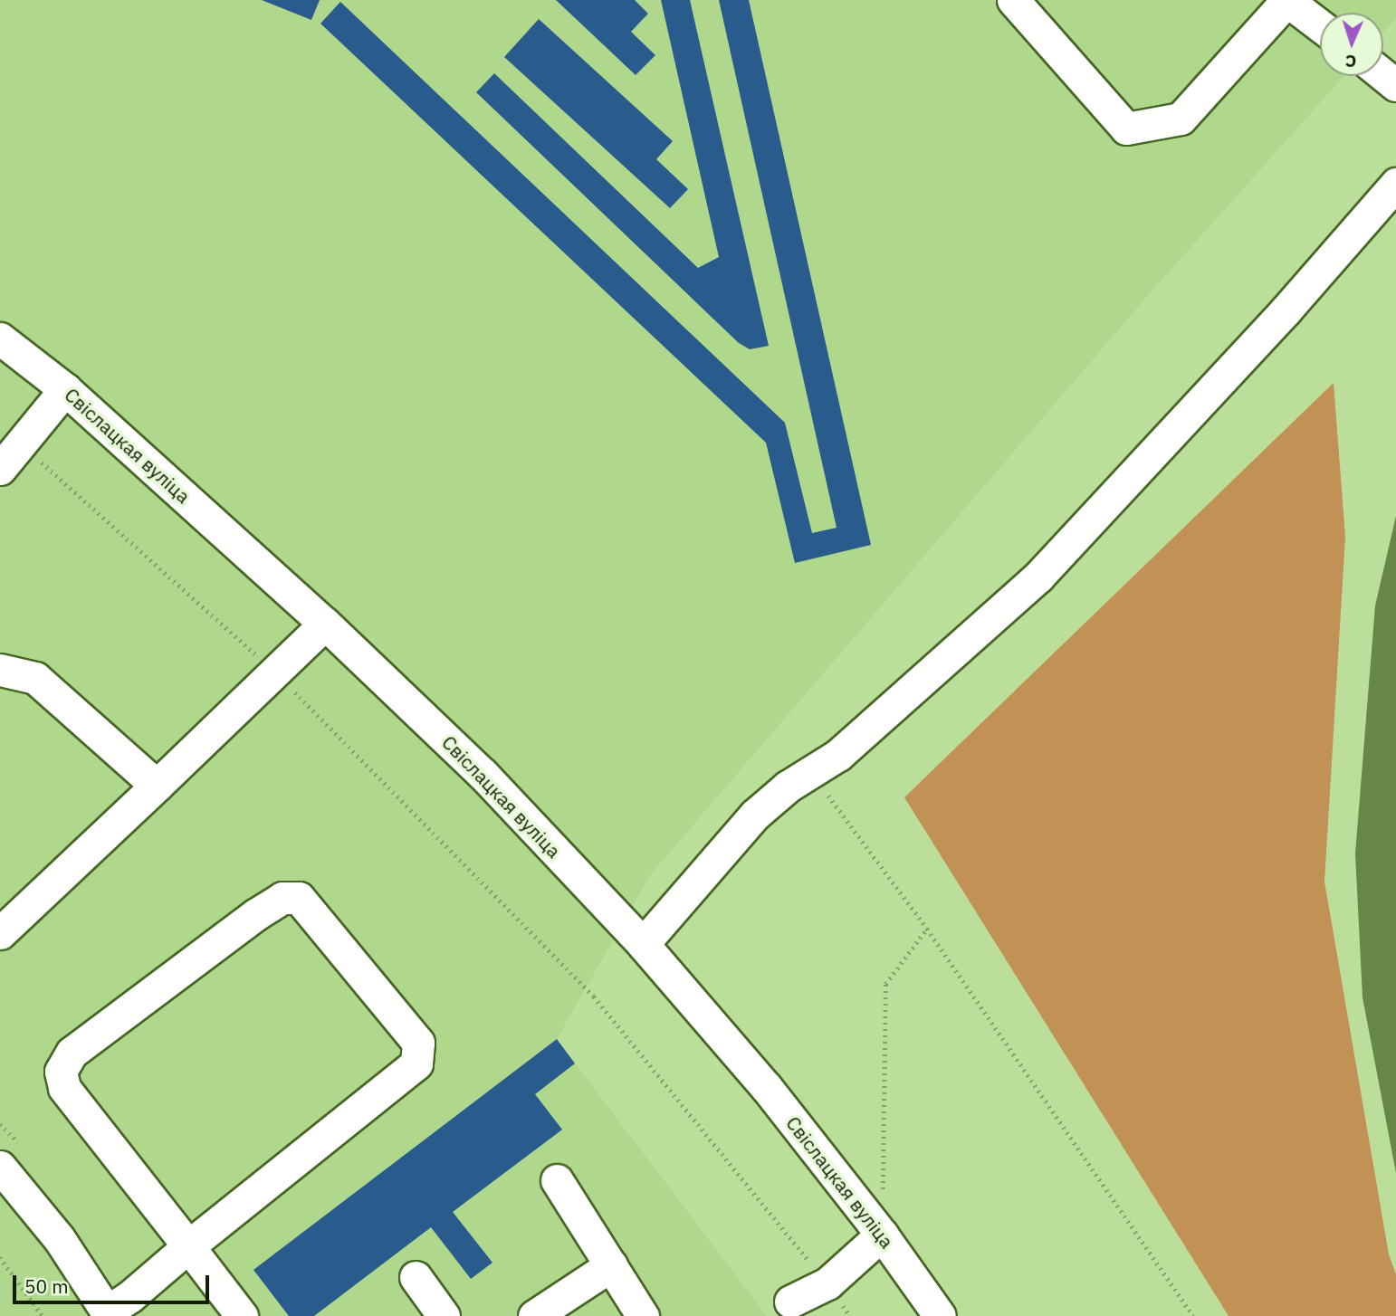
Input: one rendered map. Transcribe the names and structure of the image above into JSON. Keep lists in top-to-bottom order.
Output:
{
  "streets": {
    "street": ["Свіслацкая вуліца"]
  },
  "scale_bar": "50 m",
  "north": "bottom"
}
